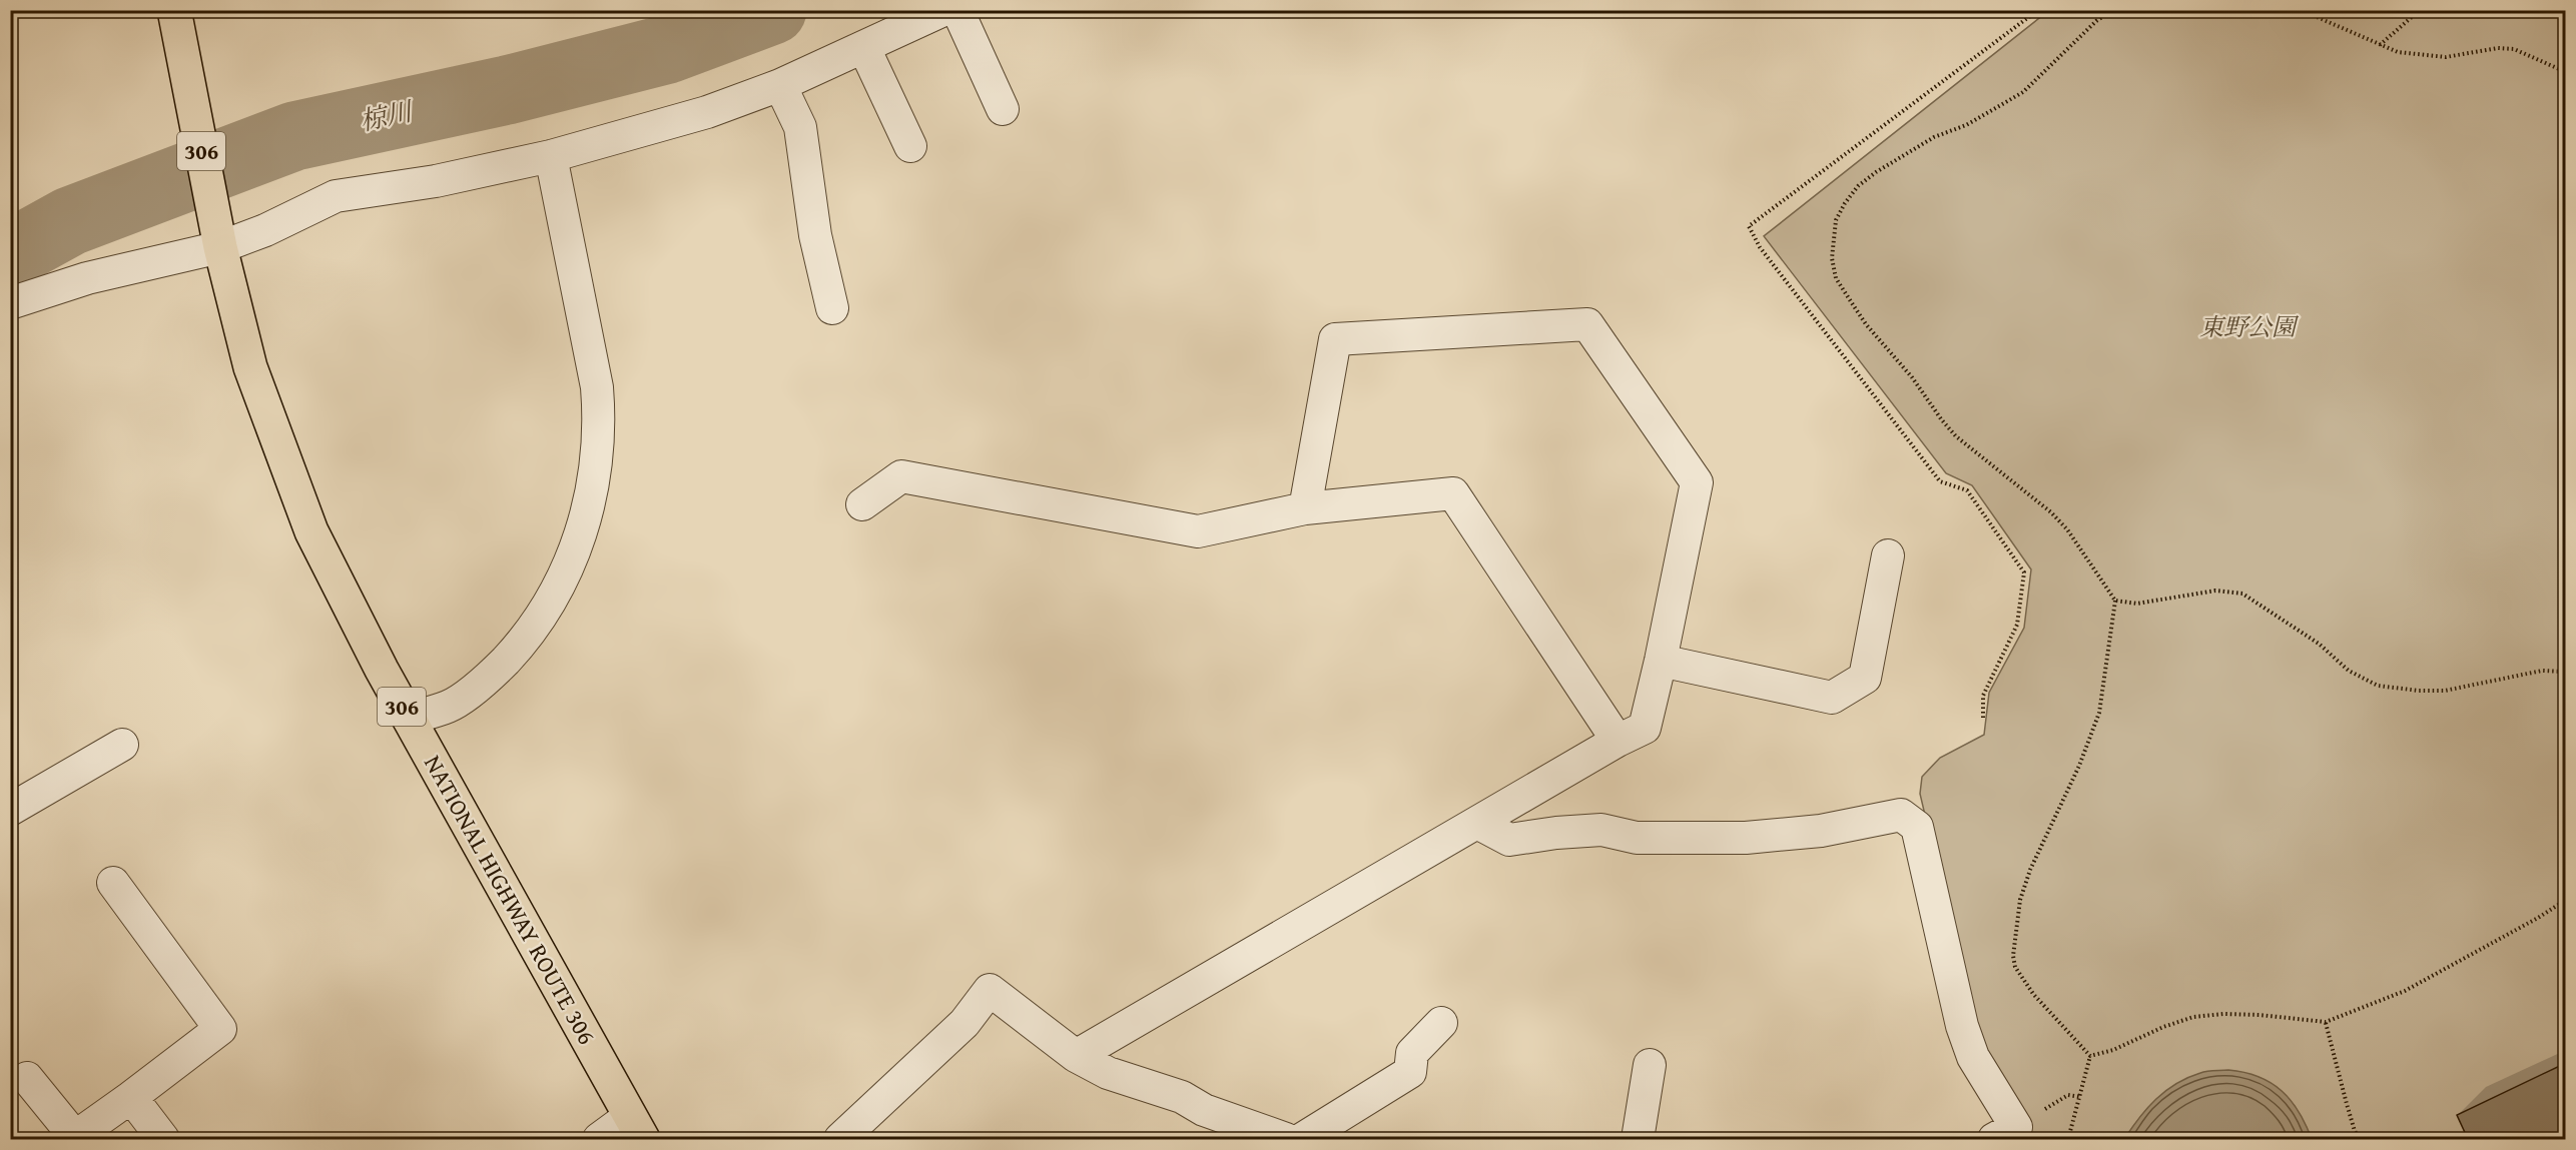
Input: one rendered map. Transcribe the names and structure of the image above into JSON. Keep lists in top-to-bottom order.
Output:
{
  "streets": {
    "highway": ["306", "NATIONAL HIGHWAY ROUTE 306"]
  },
  "water": ["椋川"],
  "parks": ["東野公園"]
}
